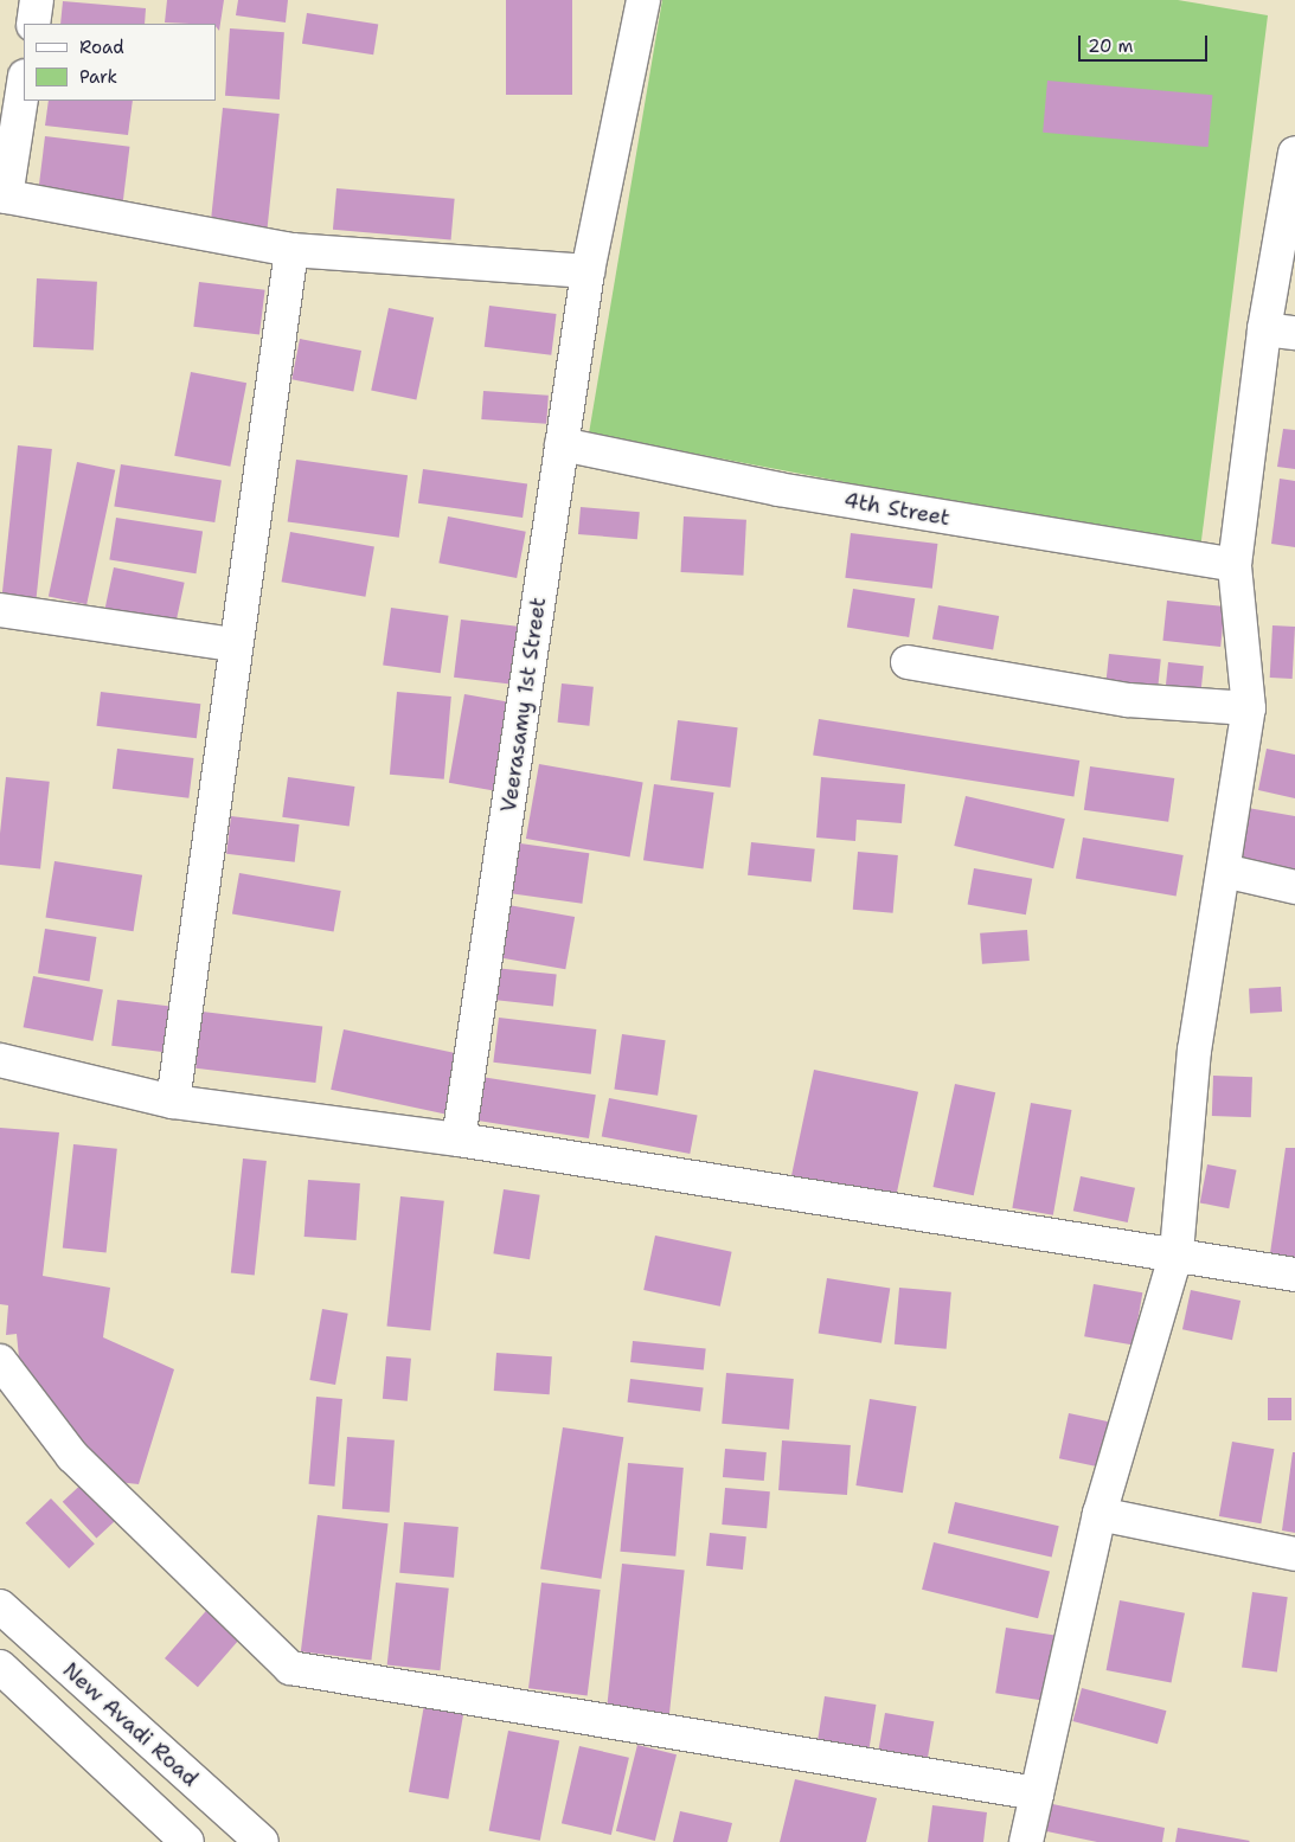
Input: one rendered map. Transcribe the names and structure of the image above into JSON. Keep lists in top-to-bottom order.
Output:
{
  "streets": {
    "street": ["4th Street", "Veerasamy 1st Street", "New Avadi Road"]
  },
  "crossings": [
    ["4th Street", "Veerasamy 1st Street"]
  ],
  "legend": ["Road", "Park"],
  "scale_bar": "20 m"
}
